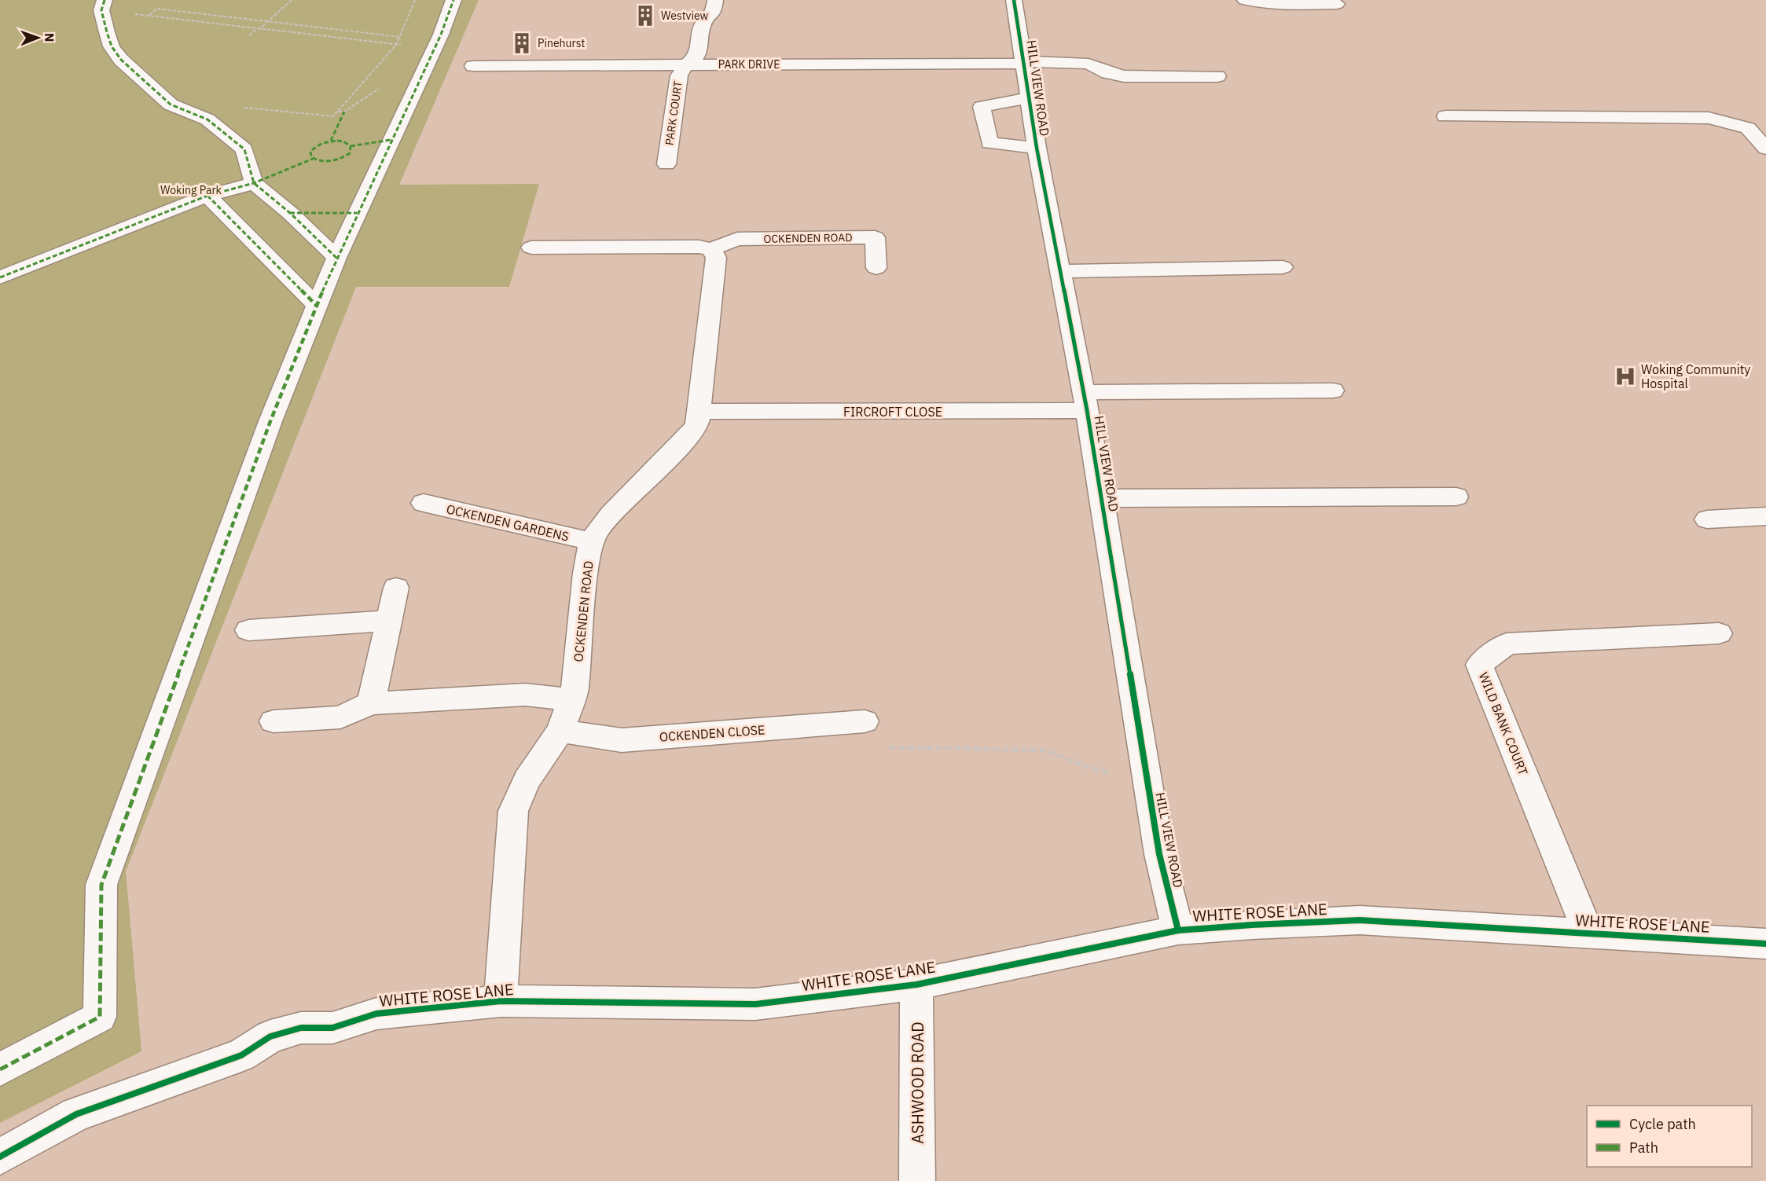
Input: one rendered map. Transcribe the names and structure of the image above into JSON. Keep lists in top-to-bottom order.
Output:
{
  "streets": {
    "street": [
      "PARK DRIVE",
      "HILL VIEW ROAD",
      "PARK COURT",
      "OCKENDEN ROAD",
      "FIRCROFT CLOSE",
      "OCKENDEN GARDENS",
      "WILD BANK COURT",
      "OCKENDEN CLOSE",
      "WHITE ROSE LANE",
      "ASHWOOD ROAD"
    ]
  },
  "crossings": [
    ["PARK DRIVE", "HILL VIEW ROAD"],
    ["PARK DRIVE", "PARK COURT"],
    ["HILL VIEW ROAD", "FIRCROFT CLOSE"],
    ["HILL VIEW ROAD", "WHITE ROSE LANE"],
    ["OCKENDEN ROAD", "FIRCROFT CLOSE"],
    ["OCKENDEN ROAD", "OCKENDEN GARDENS"],
    ["OCKENDEN ROAD", "OCKENDEN CLOSE"],
    ["OCKENDEN ROAD", "WHITE ROSE LANE"],
    ["WILD BANK COURT", "WHITE ROSE LANE"],
    ["WHITE ROSE LANE", "ASHWOOD ROAD"]
  ],
  "parks": ["Woking Park"],
  "places": {
    "building": ["Westview", "Pinehurst"],
    "hospital": ["Woking Community Hospital"]
  },
  "legend": ["Cycle path", "Path"],
  "north": "right"
}
